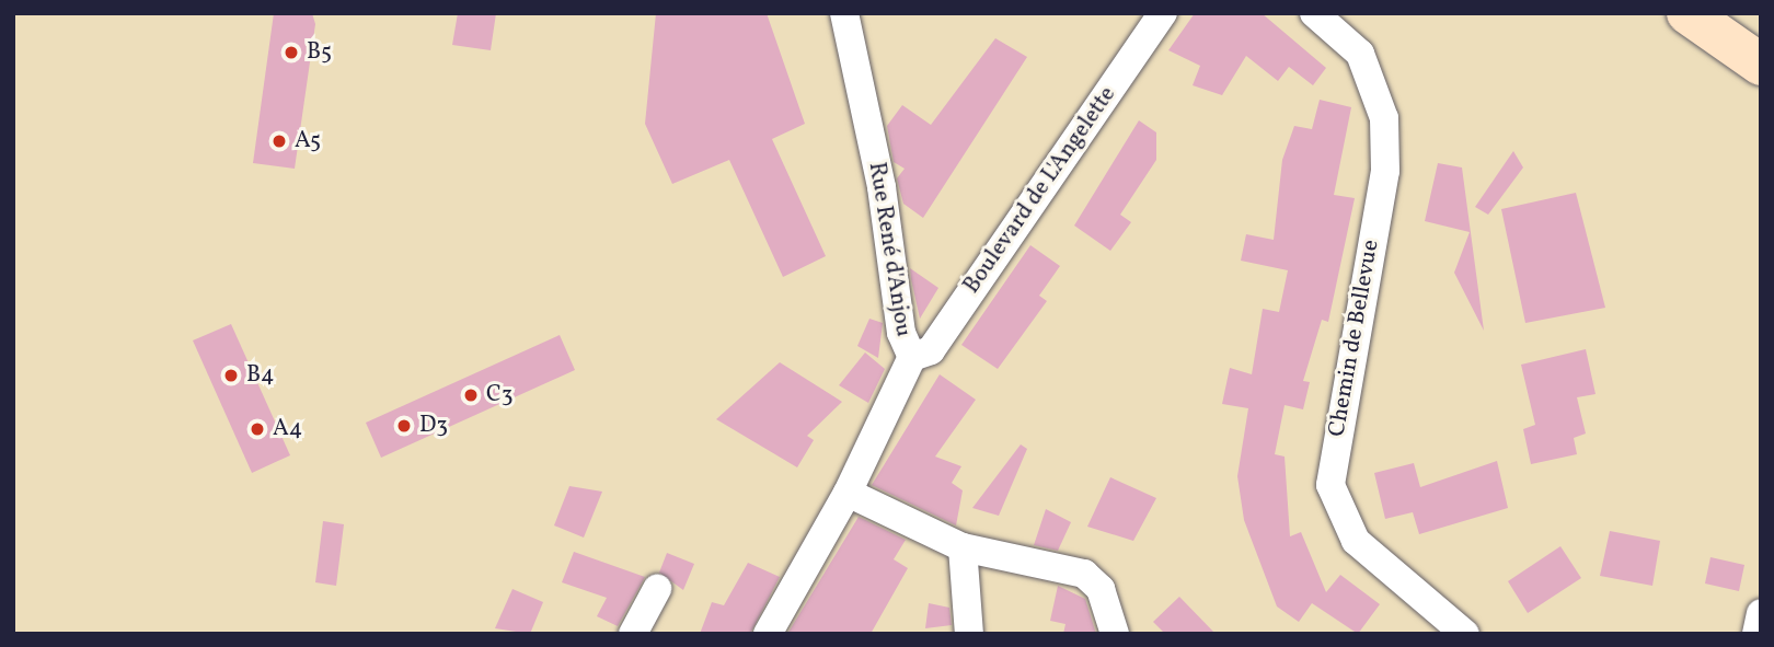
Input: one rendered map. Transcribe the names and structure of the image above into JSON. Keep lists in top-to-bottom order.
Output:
{
  "streets": {
    "street": ["Boulevard de L'Angelette", "Rue René d'Anjou", "Chemin de Bellevue"]
  },
  "crossings": [
    ["Boulevard de L'Angelette", "Rue René d'Anjou"]
  ],
  "places": [
    "B5",
    "A5",
    "B4",
    "C3",
    "D3",
    "A4"
  ]
}
